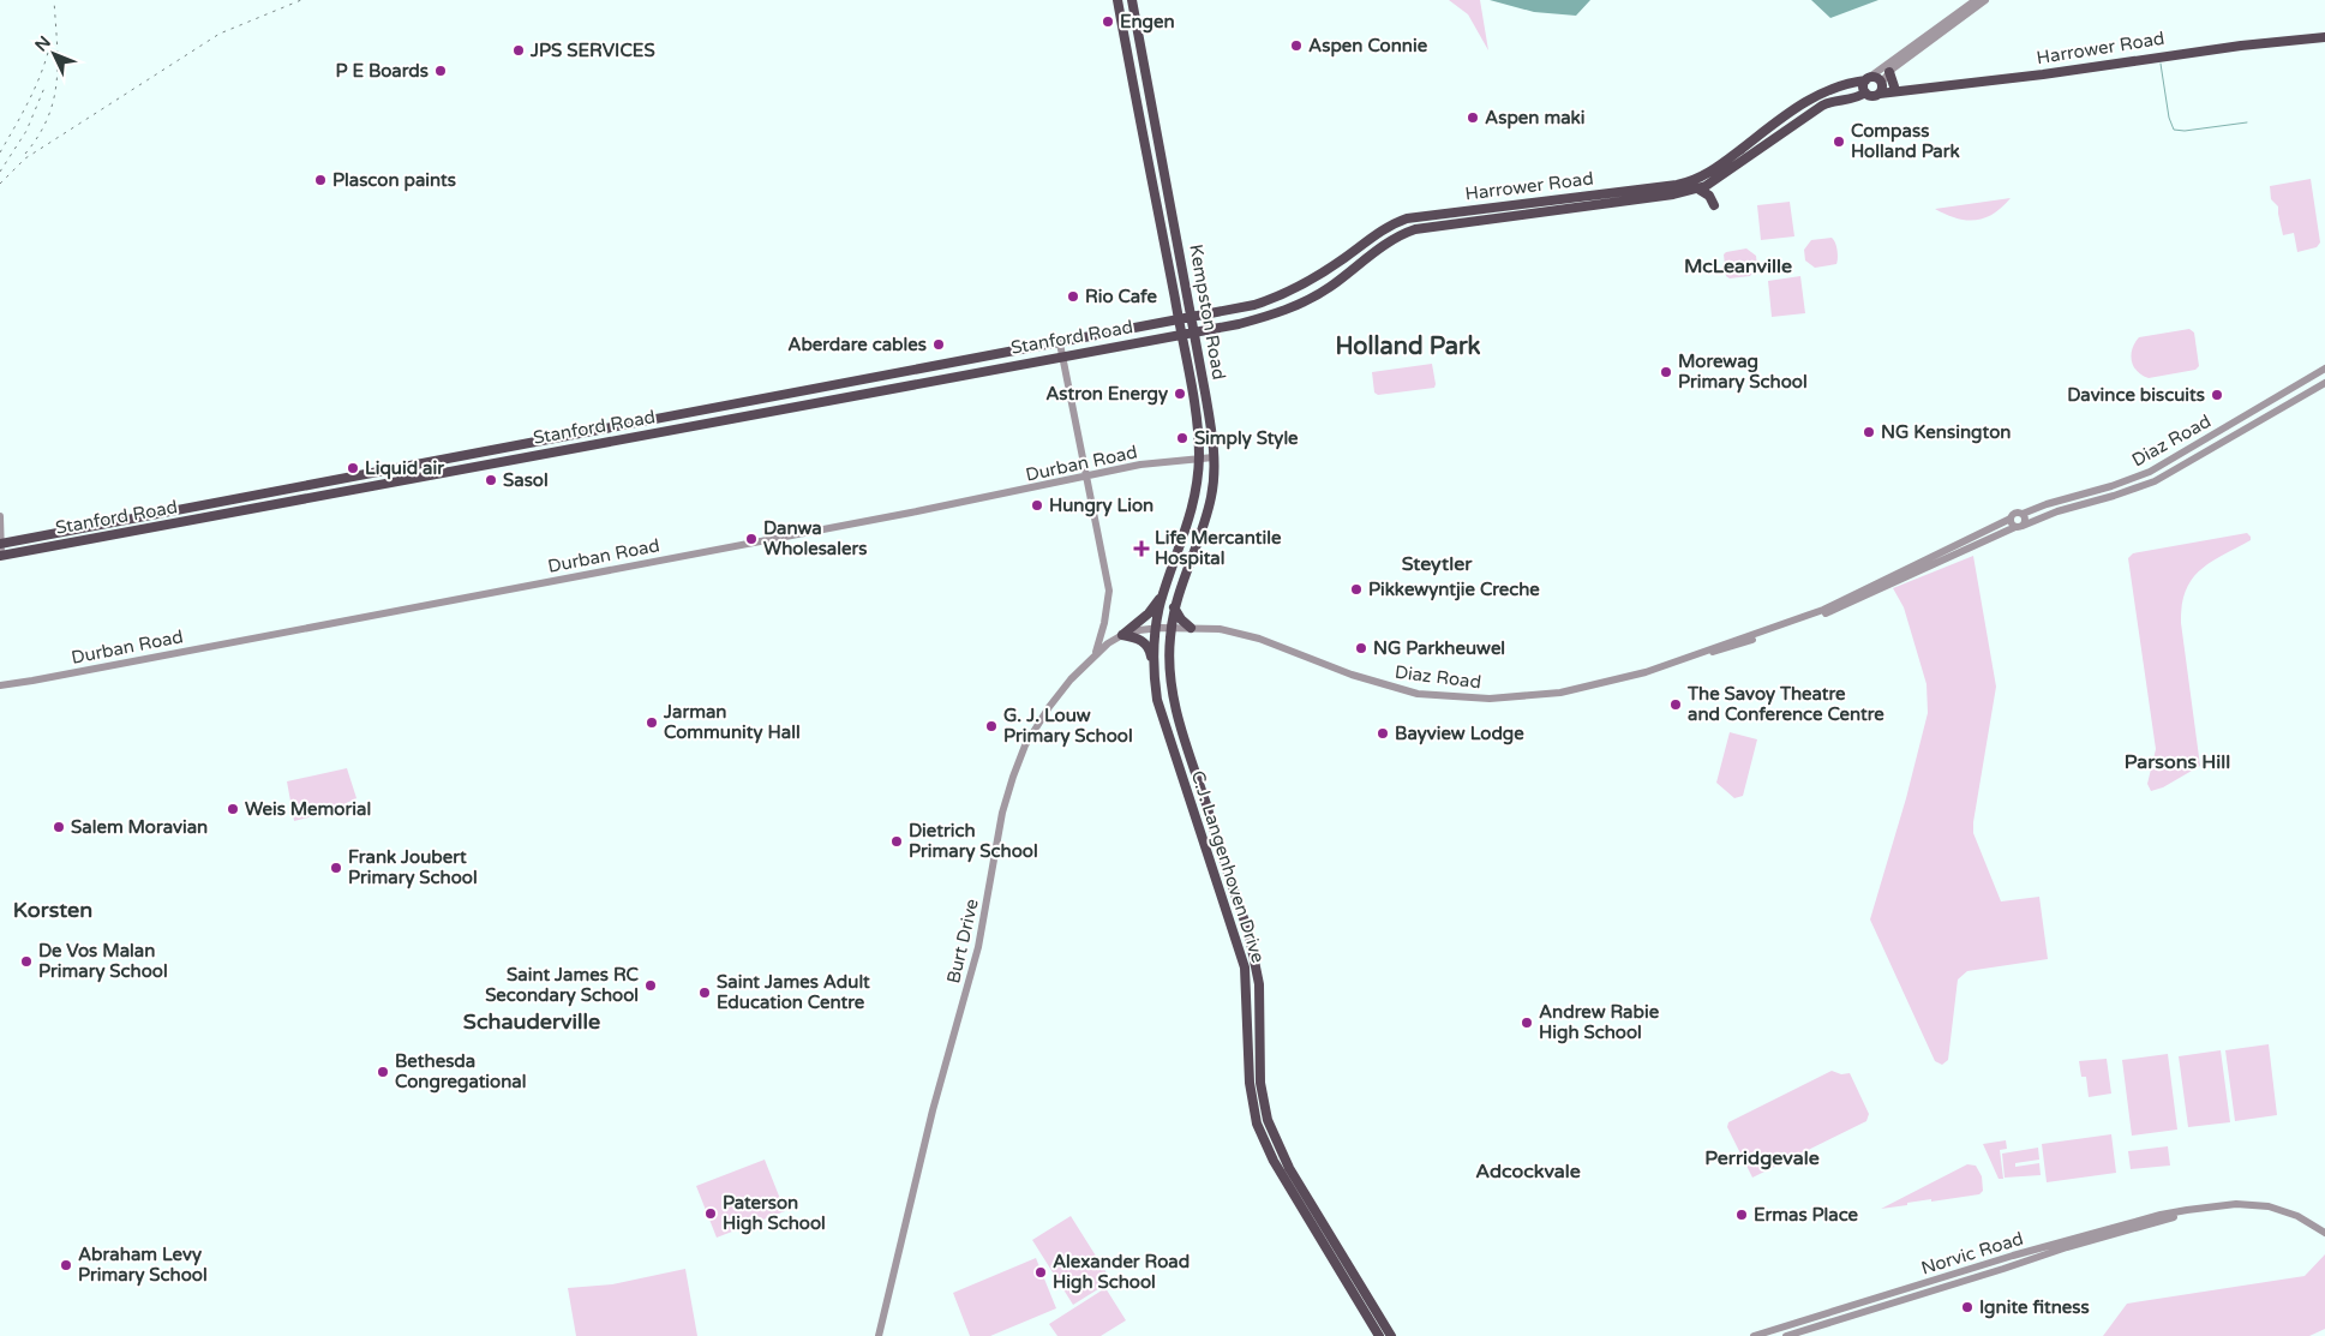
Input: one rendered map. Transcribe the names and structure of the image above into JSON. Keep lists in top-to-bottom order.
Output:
{
  "streets": {
    "main road": [
      "Harrower Road",
      "Kempston Road",
      "Stanford Road",
      "C.J. Langenhoven Drive"
    ],
    "street": [
      "Diaz Road",
      "Durban Road",
      "Burt Drive",
      "Norvic Road"
    ]
  },
  "crossings": [
    ["Harrower Road", "Kempston Road"],
    ["Harrower Road", "Stanford Road"],
    ["Kempston Road", "Stanford Road"],
    ["Kempston Road", "Diaz Road"],
    ["Kempston Road", "Durban Road"],
    ["Kempston Road", "C.J. Langenhoven Drive"],
    ["Kempston Road", "Burt Drive"],
    ["Diaz Road", "C.J. Langenhoven Drive"],
    ["Diaz Road", "Burt Drive"],
    ["C.J. Langenhoven Drive", "Burt Drive"]
  ],
  "districts": [
    "McLeanville",
    "Holland Park",
    "Steytler",
    "Parsons Hill",
    "Korsten",
    "Schauderville",
    "Perridgevale",
    "Adcockvale"
  ],
  "places": {
    "other": [
      "Engen",
      "Aspen Connie",
      "JPS SERVICES",
      "P E Boards",
      "Aspen maki",
      "Compass Holland Park",
      "Plascon paints",
      "Rio Cafe",
      "Aberdare cables",
      "Morewag Primary School",
      "Astron Energy",
      "Davince biscuits",
      "NG Kensington",
      "Simply Style",
      "Liquid air",
      "Sasol",
      "Hungry Lion",
      "Danwa Wholesalers",
      "Pikkewyntjie Creche",
      "NG Parkheuwel",
      "The Savoy Theatre and Conference Centre",
      "Jarman Community Hall",
      "G. J. Louw Primary School",
      "Bayview Lodge",
      "Weis Memorial",
      "Salem Moravian",
      "Dietrich Primary School",
      "Frank Joubert Primary School",
      "De Vos Malan Primary School",
      "Saint James RC Secondary School",
      "Saint James Adult Education Centre",
      "Andrew Rabie High School",
      "Bethesda Congregational",
      "Paterson High School",
      "Ermas Place",
      "Abraham Levy Primary School",
      "Alexander Road High School",
      "Ignite fitness"
    ],
    "health": ["Life Mercantile Hospital"]
  },
  "north": "top left"
}
